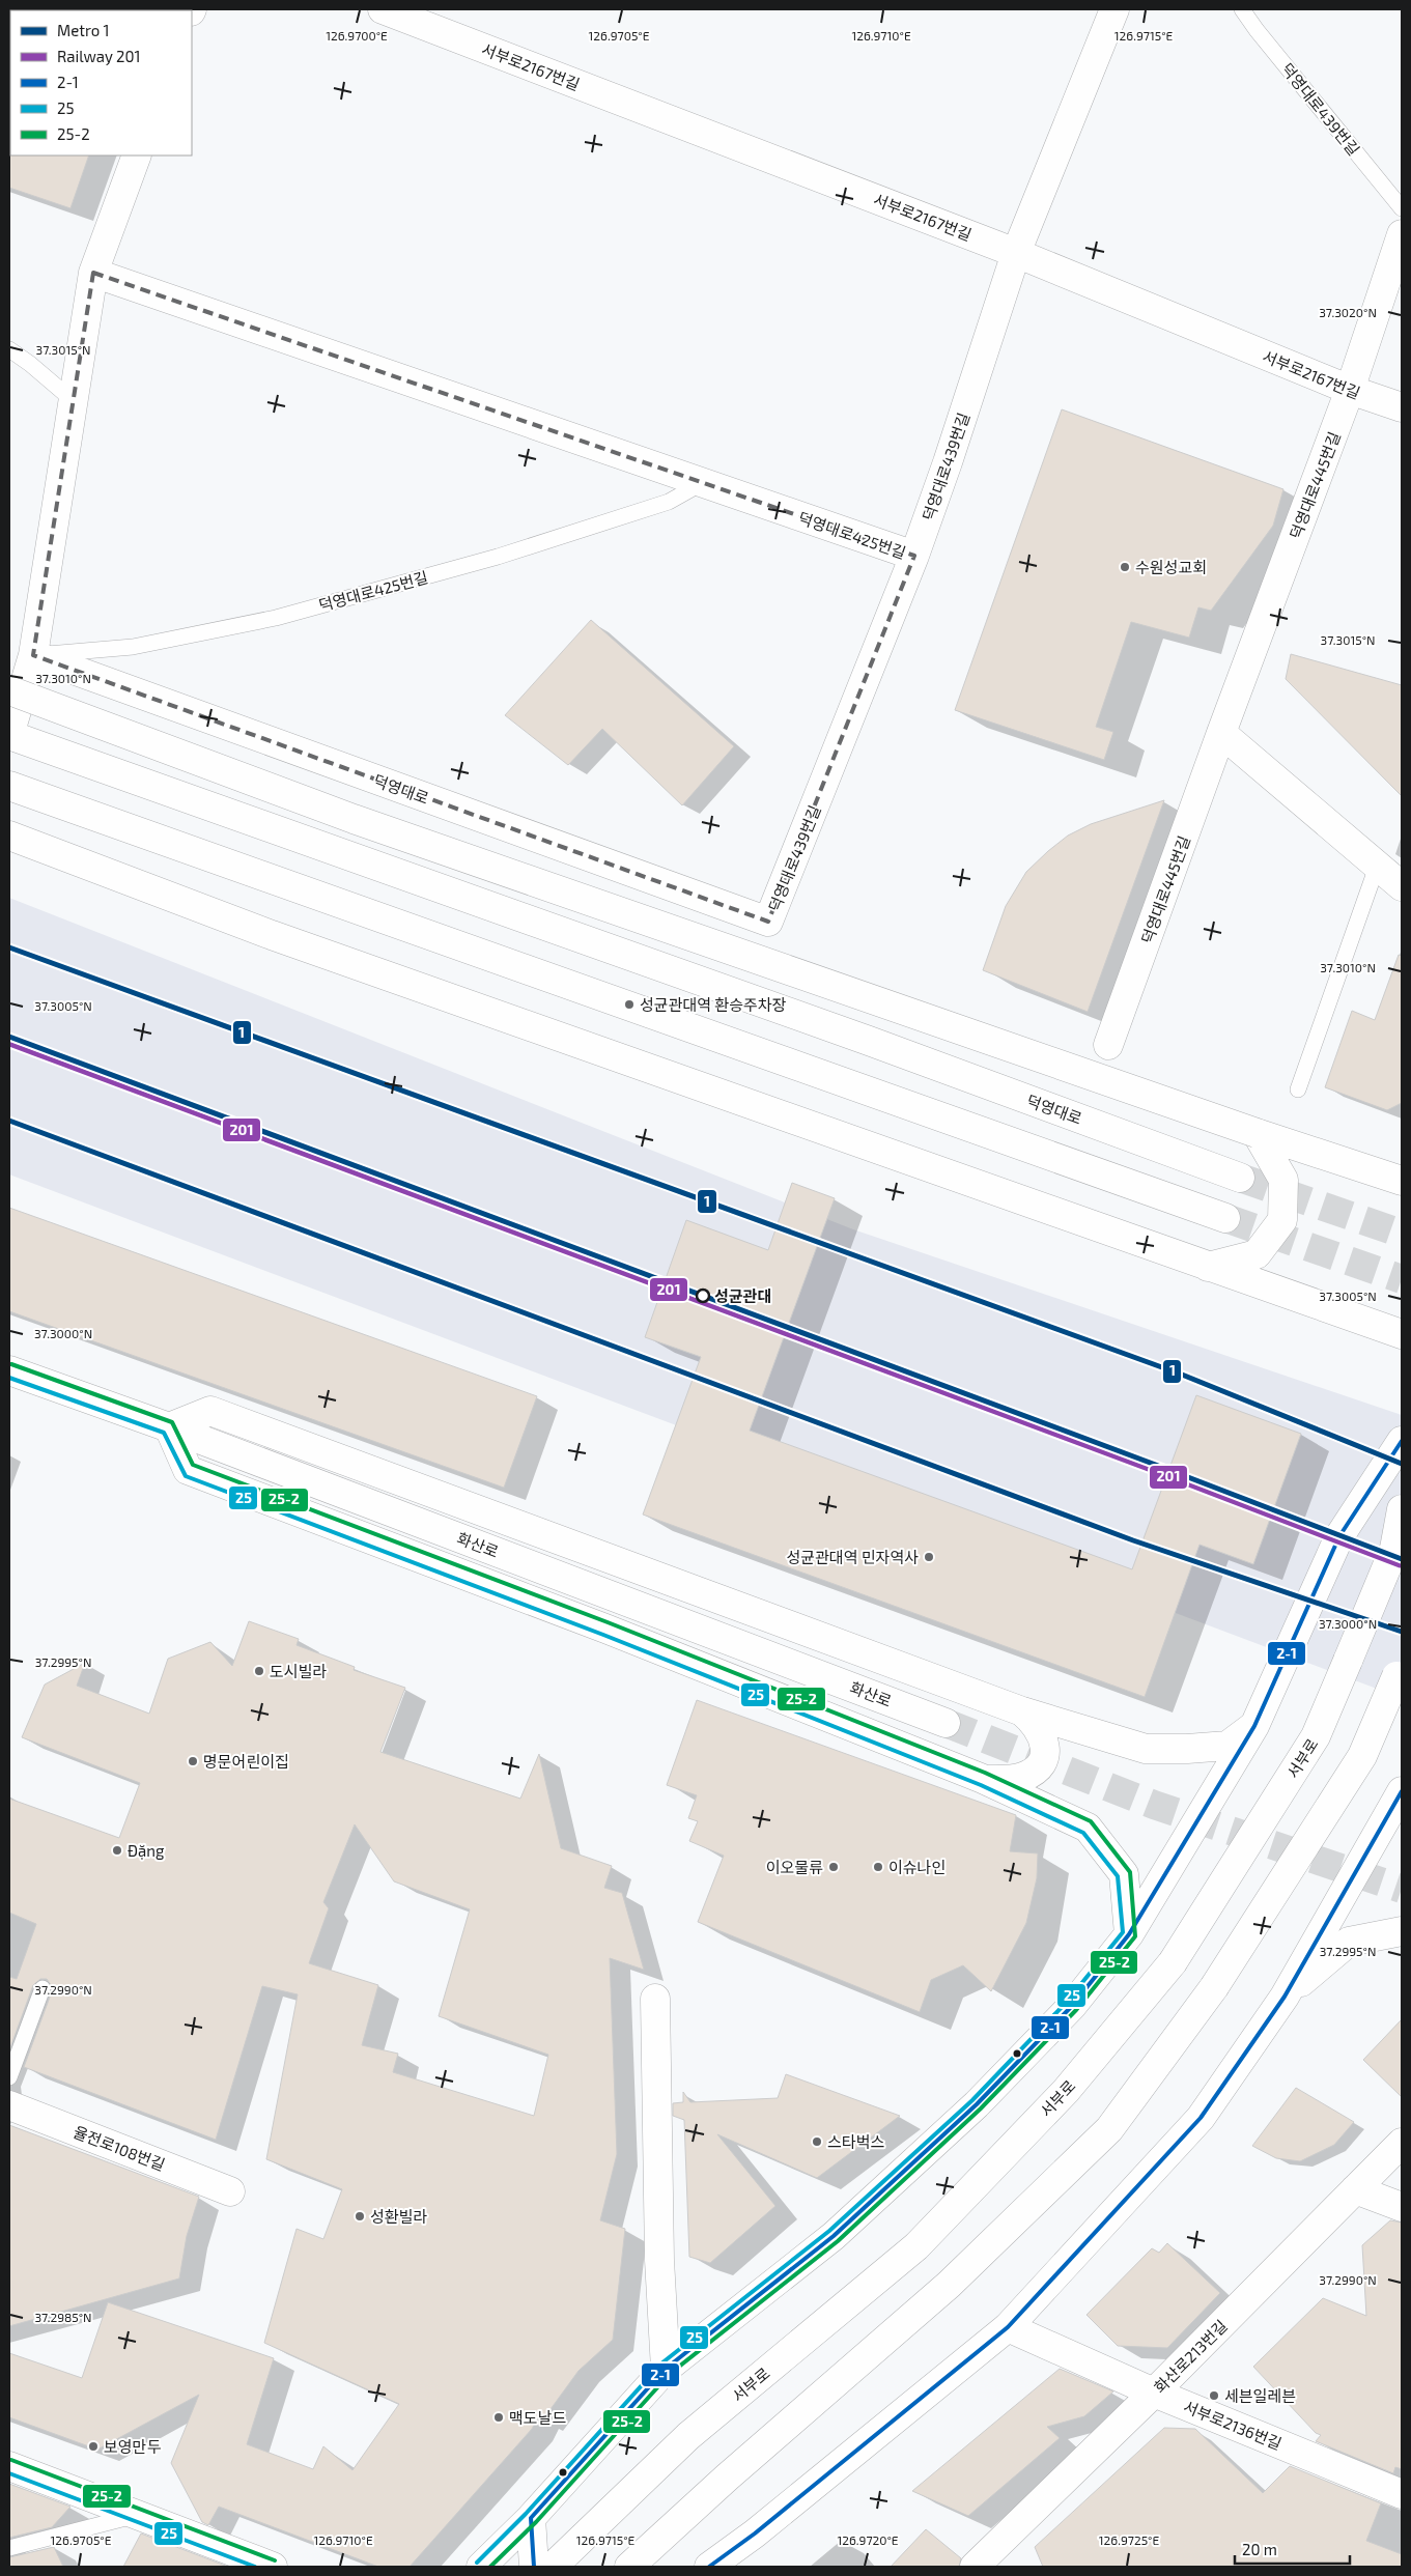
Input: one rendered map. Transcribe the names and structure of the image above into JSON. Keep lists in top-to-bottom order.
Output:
{
  "streets": {
    "street": [
      "서부로2167번길",
      "덕영대로439번길",
      "덕영대로445번길",
      "덕영대로425번길",
      "덕영대로",
      "화산로",
      "서부로",
      "율전로108번길",
      "화산로213번길",
      "서부로2136번길"
    ]
  },
  "crossings": [
    ["서부로2167번길", "덕영대로439번길"],
    ["서부로2167번길", "덕영대로445번길"],
    ["덕영대로439번길", "덕영대로425번길"],
    ["덕영대로439번길", "덕영대로"],
    ["덕영대로425번길", "덕영대로"],
    ["화산로213번길", "서부로2136번길"]
  ],
  "places": [
    "수원성교회",
    "성균관대역 환승주차장",
    "성균관대",
    "성균관대역 민자역사",
    "도시빌라",
    "명문어린이집",
    "Đặng",
    "이오물류",
    "이슈나인",
    "스타벅스",
    "성환빌라",
    "세븐일레븐",
    "맥도날드",
    "보영만두"
  ],
  "lines": [
    "metro line 1",
    "rail line 201",
    "transit line 25-2",
    "transit line 25",
    "transit line 2-1"
  ],
  "legend": [
    "Metro 1",
    "Railway 201",
    "2-1",
    "25",
    "25-2"
  ],
  "scale_bar": "20 m",
  "coordinates": [
    "126.9700°E",
    "126.9705°E",
    "126.9710°E",
    "126.9715°E",
    "37.3020°N",
    "37.3015°N",
    "37.3010°N",
    "37.3005°N",
    "37.3000°N",
    "37.2995°N",
    "37.2990°N",
    "37.2985°N",
    "126.9720°E",
    "126.9725°E"
  ]
}
